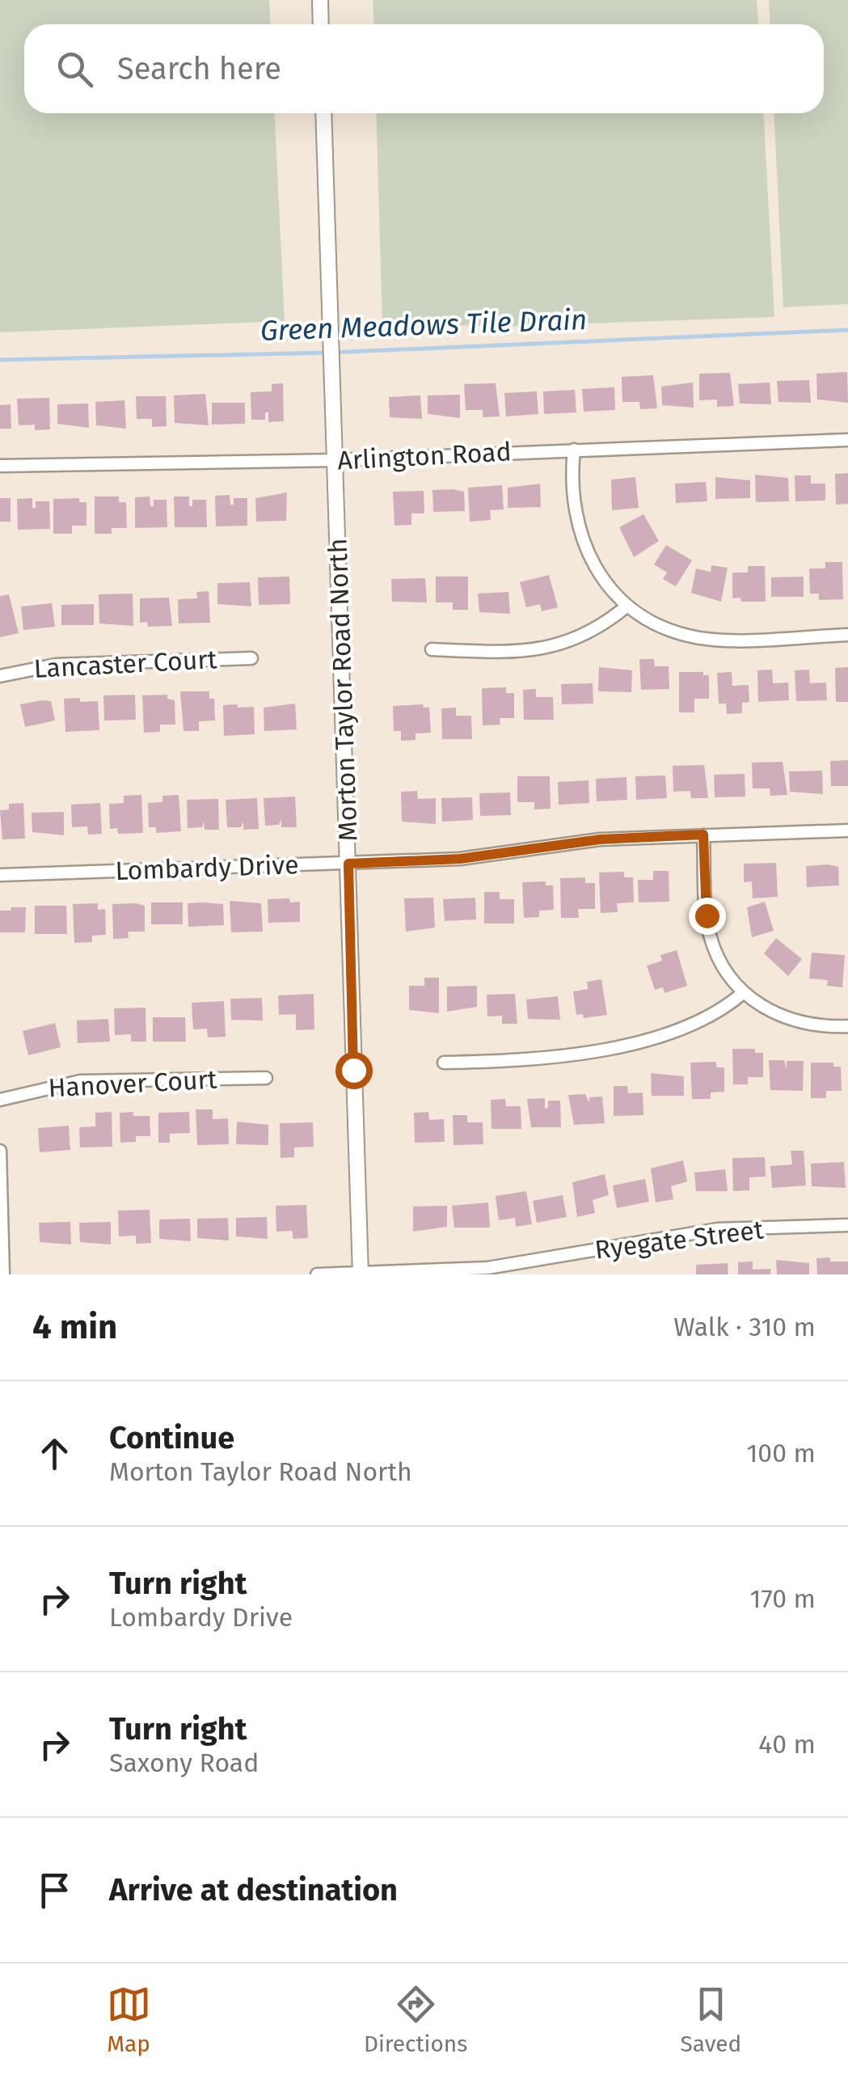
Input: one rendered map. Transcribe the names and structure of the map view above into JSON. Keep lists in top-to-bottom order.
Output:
{
  "streets": {
    "street": [
      "Arlington Road",
      "Lancaster Court",
      "Morton Taylor Road North",
      "Lombardy Drive",
      "Hanover Court",
      "Ryegate Street"
    ]
  },
  "crossings": [
    ["Arlington Road", "Morton Taylor Road North"],
    ["Morton Taylor Road North", "Lombardy Drive"],
    ["Morton Taylor Road North", "Ryegate Street"]
  ],
  "water": ["Green Meadows Tile Drain"],
  "page": {
    "search": "Search here",
    "heading": ["4 min", "Walk · 310 m"],
    "list": [
      ["Continue", "Morton Taylor Road North", "100 m"],
      ["Turn right", "Lombardy Drive", "170 m"],
      ["Turn right", "Saxony Road", "40 m"],
      "Arrive at destination"
    ],
    "nav": ["Map", "Directions", "Saved"]
  }
}
